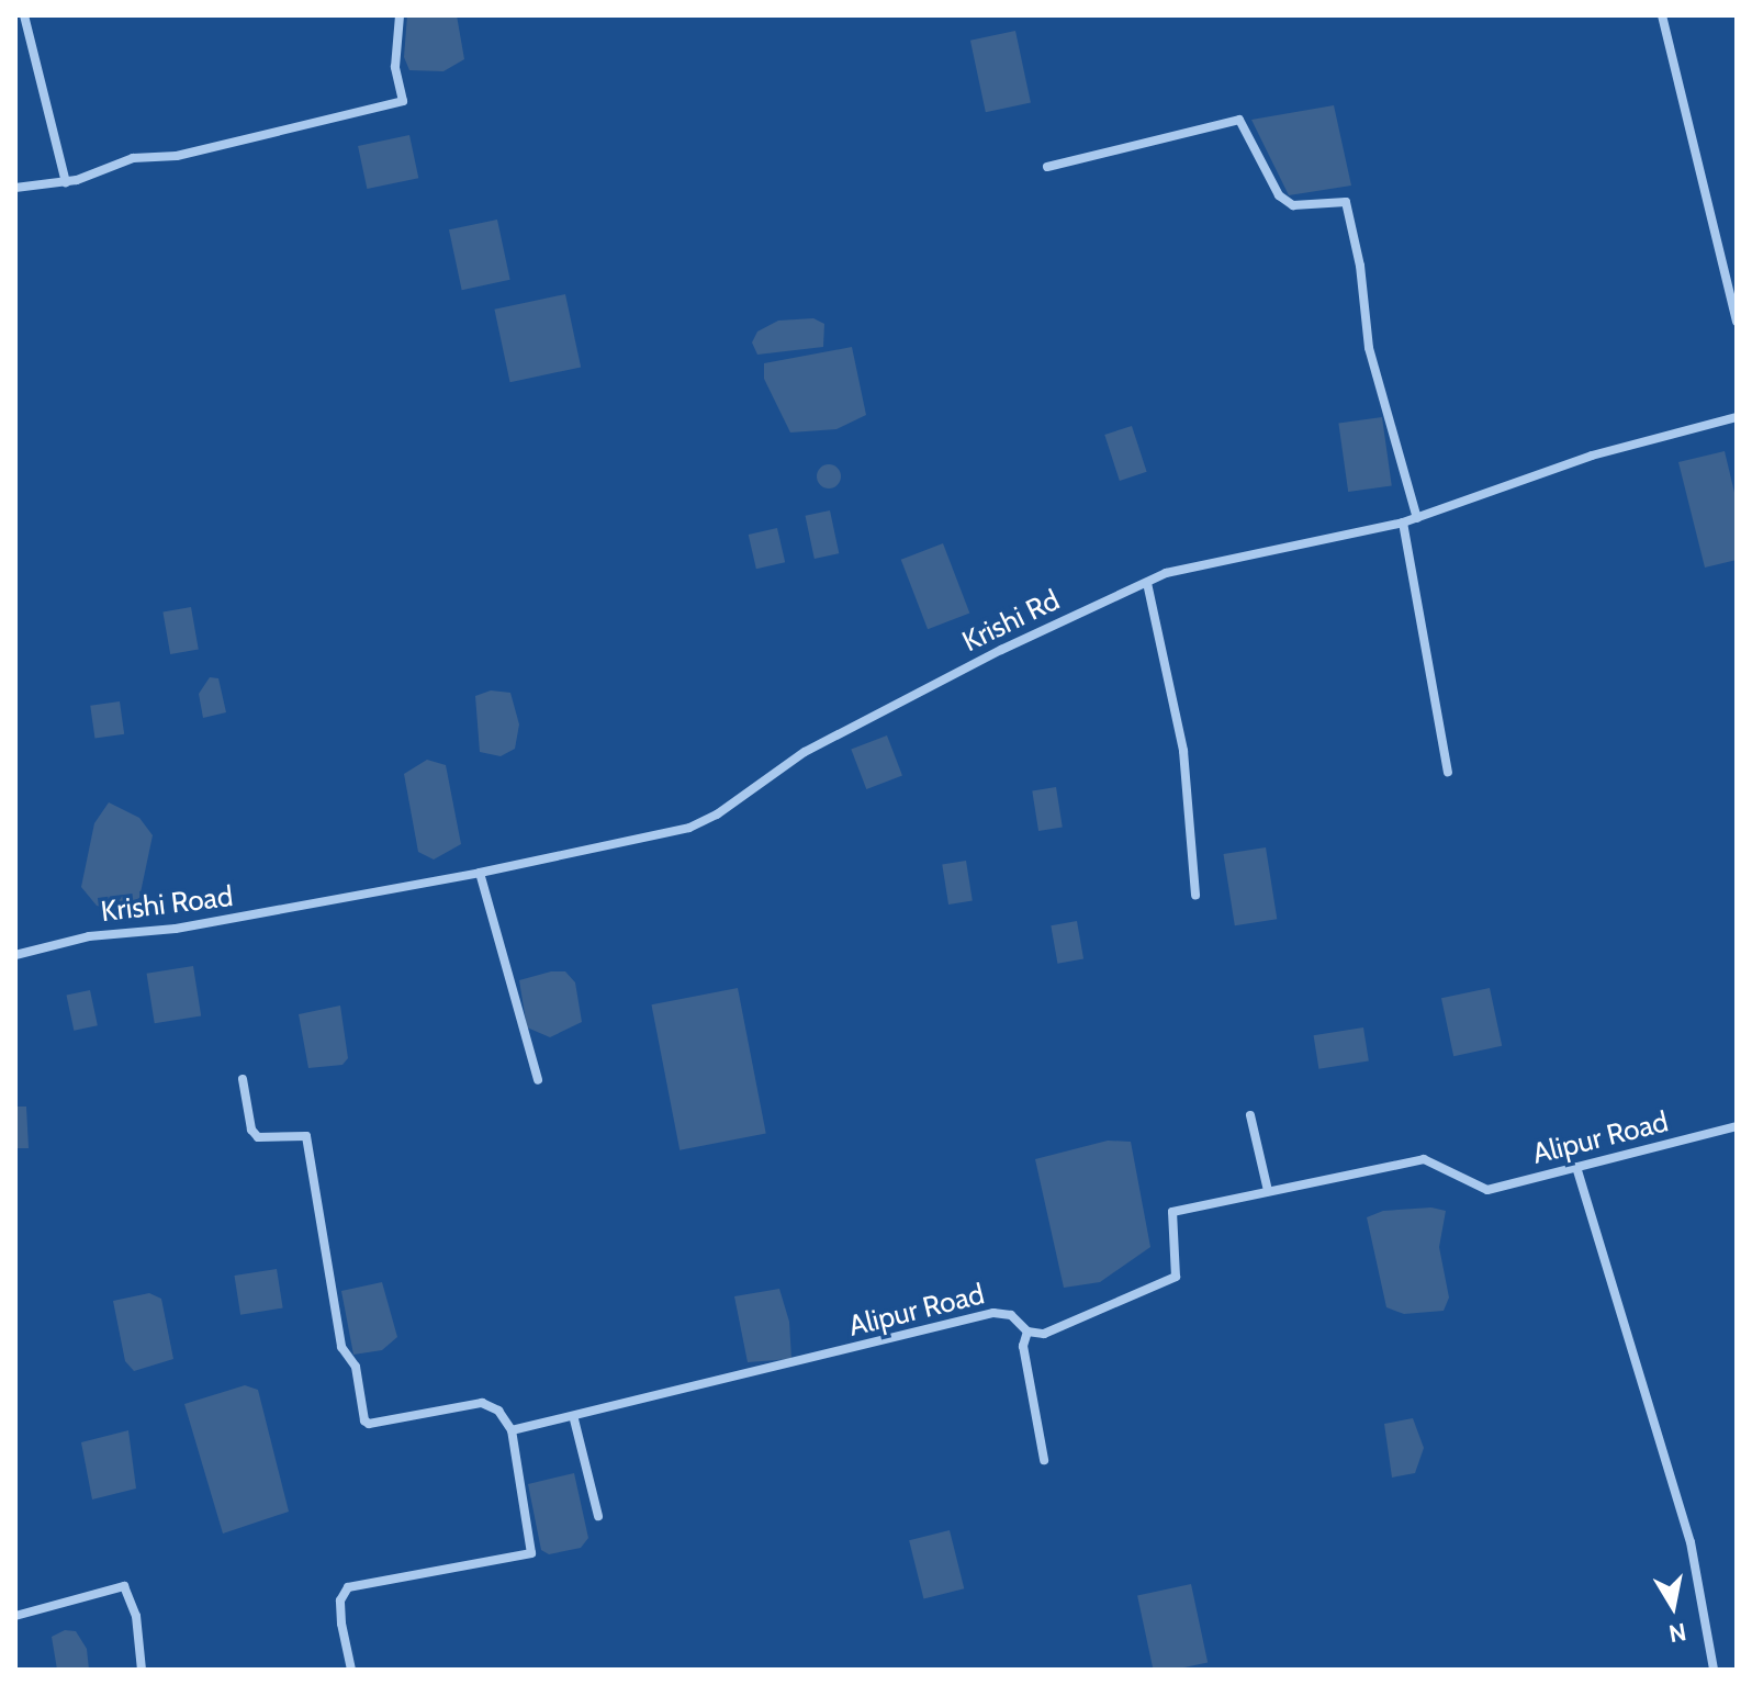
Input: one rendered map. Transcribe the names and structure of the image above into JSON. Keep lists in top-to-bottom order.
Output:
{
  "streets": {
    "street": ["Krishi Rd", "Krishi Road", "Alipur Road"]
  },
  "crossings": [
    ["Krishi Rd", "Krishi Road"]
  ],
  "north": "bottom"
}
